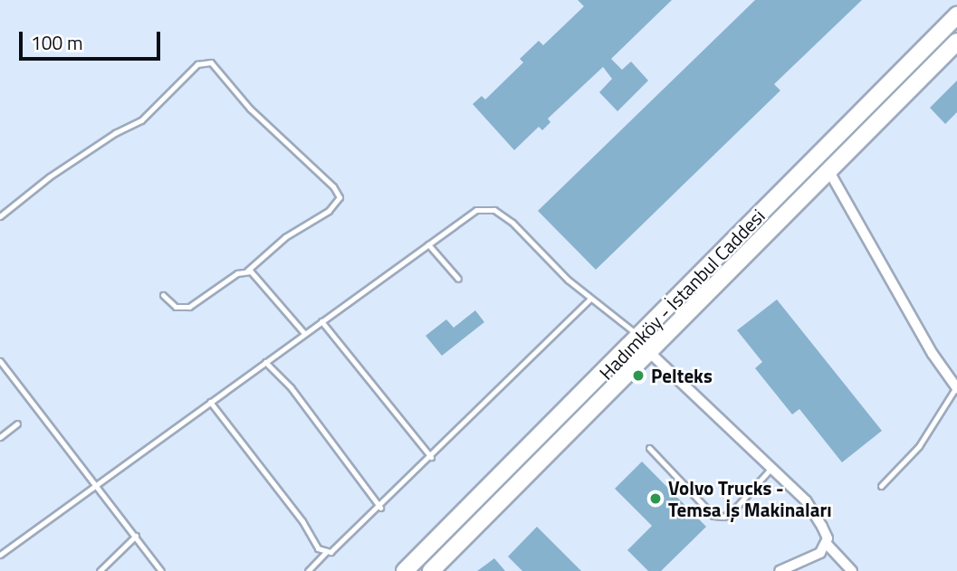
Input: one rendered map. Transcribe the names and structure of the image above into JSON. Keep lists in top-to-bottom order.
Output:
{
  "streets": {
    "main road": ["Hadımköy - İstanbul Caddesi"]
  },
  "places": ["Pelteks", "Volvo Trucks - Temsa İş Makinaları"],
  "scale_bar": "100 m"
}
